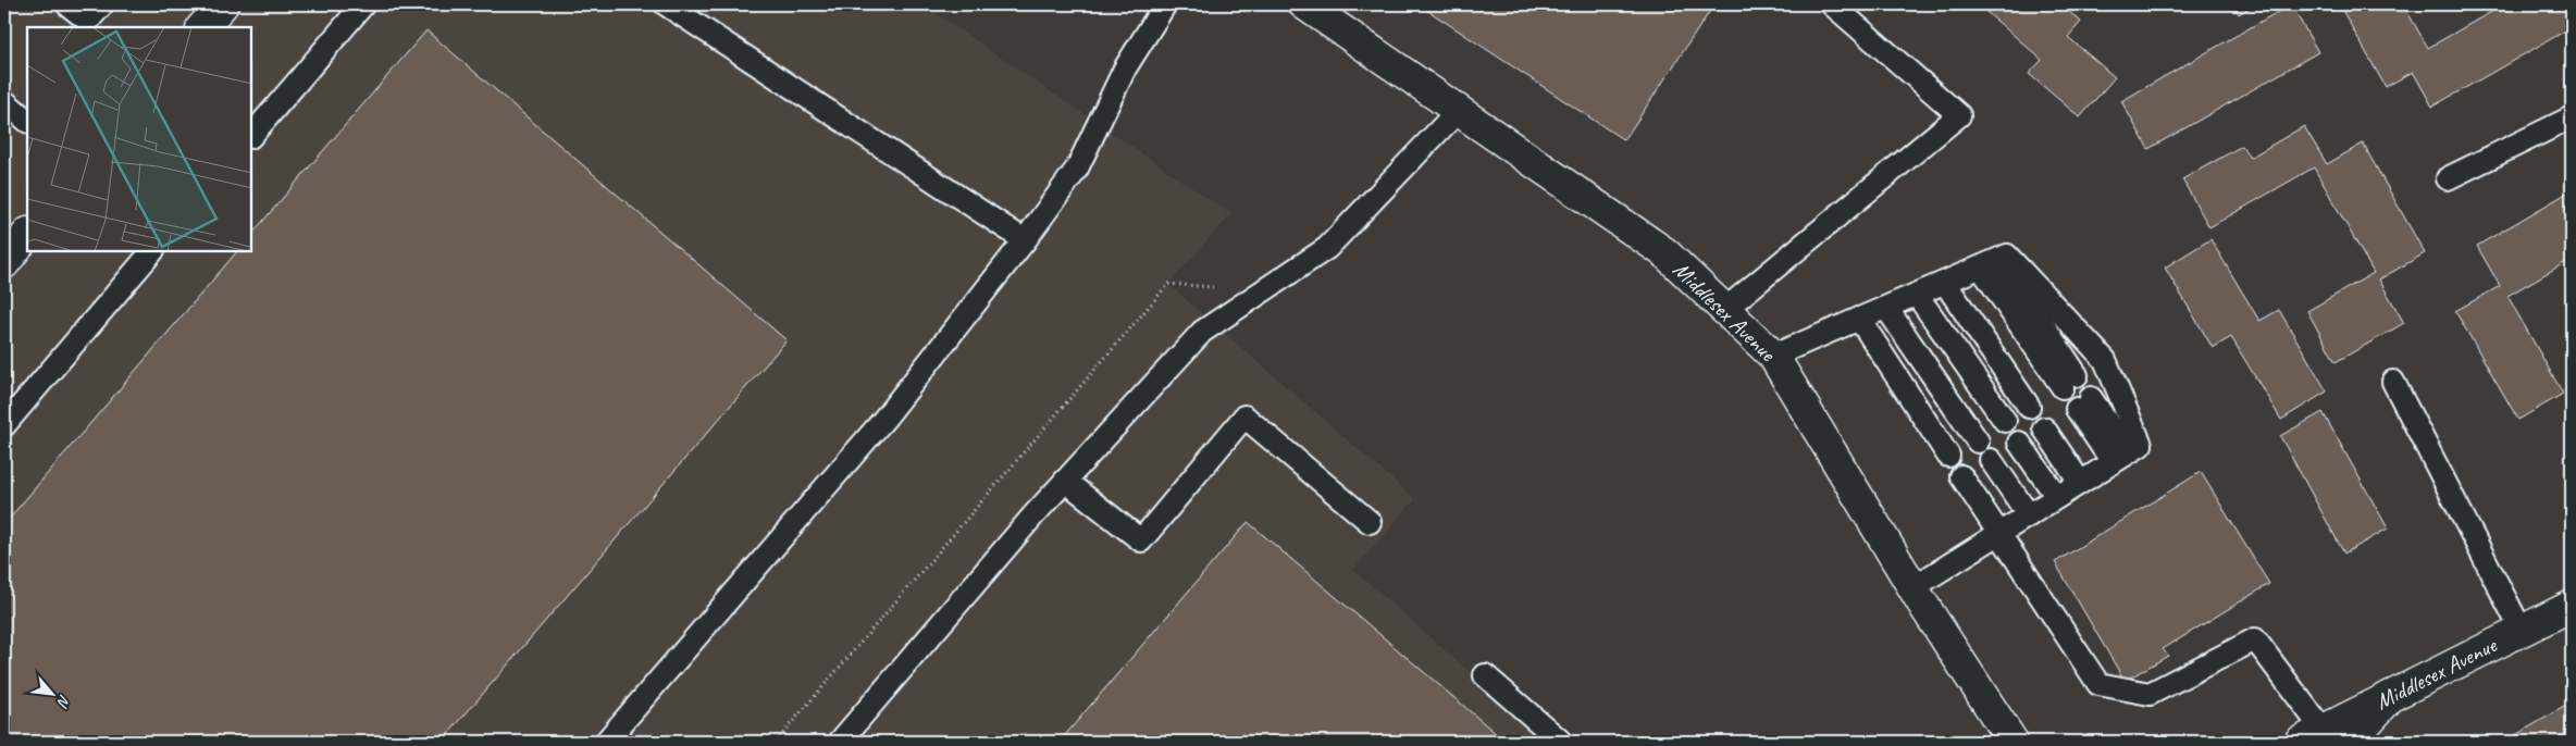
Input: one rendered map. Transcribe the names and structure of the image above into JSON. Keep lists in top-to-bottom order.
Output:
{
  "streets": {
    "main road": ["Middlesex Avenue"]
  },
  "north": "bottom right"
}
